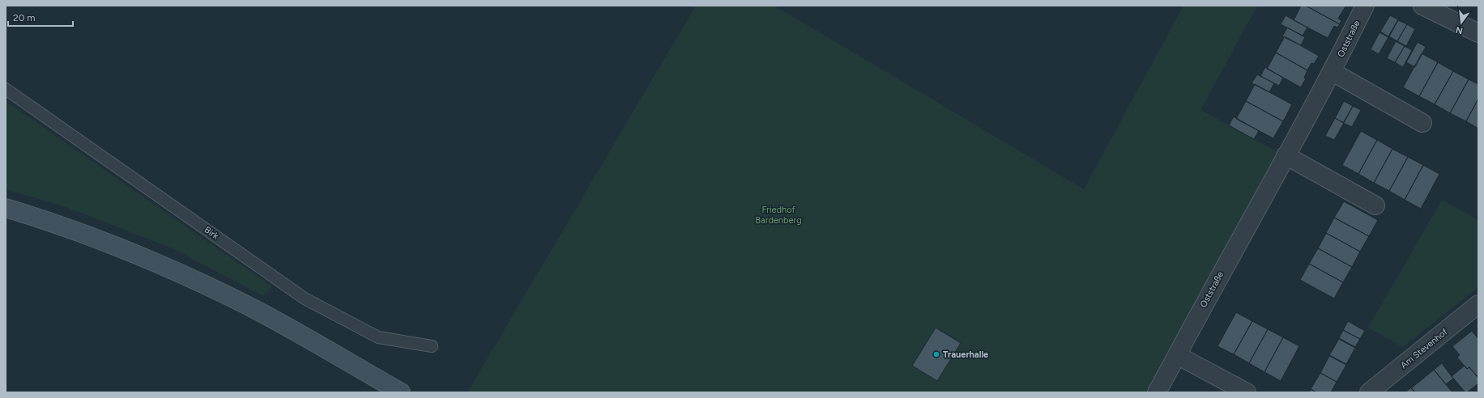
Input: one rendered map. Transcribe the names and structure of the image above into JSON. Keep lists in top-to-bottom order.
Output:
{
  "streets": {
    "street": ["Oststraße", "Am Stevenhof"],
    "lane": ["Birk"]
  },
  "parks": ["Friedhof Bardenberg"],
  "places": ["Trauerhalle"],
  "scale_bar": "20 m",
  "north": "bottom"
}
